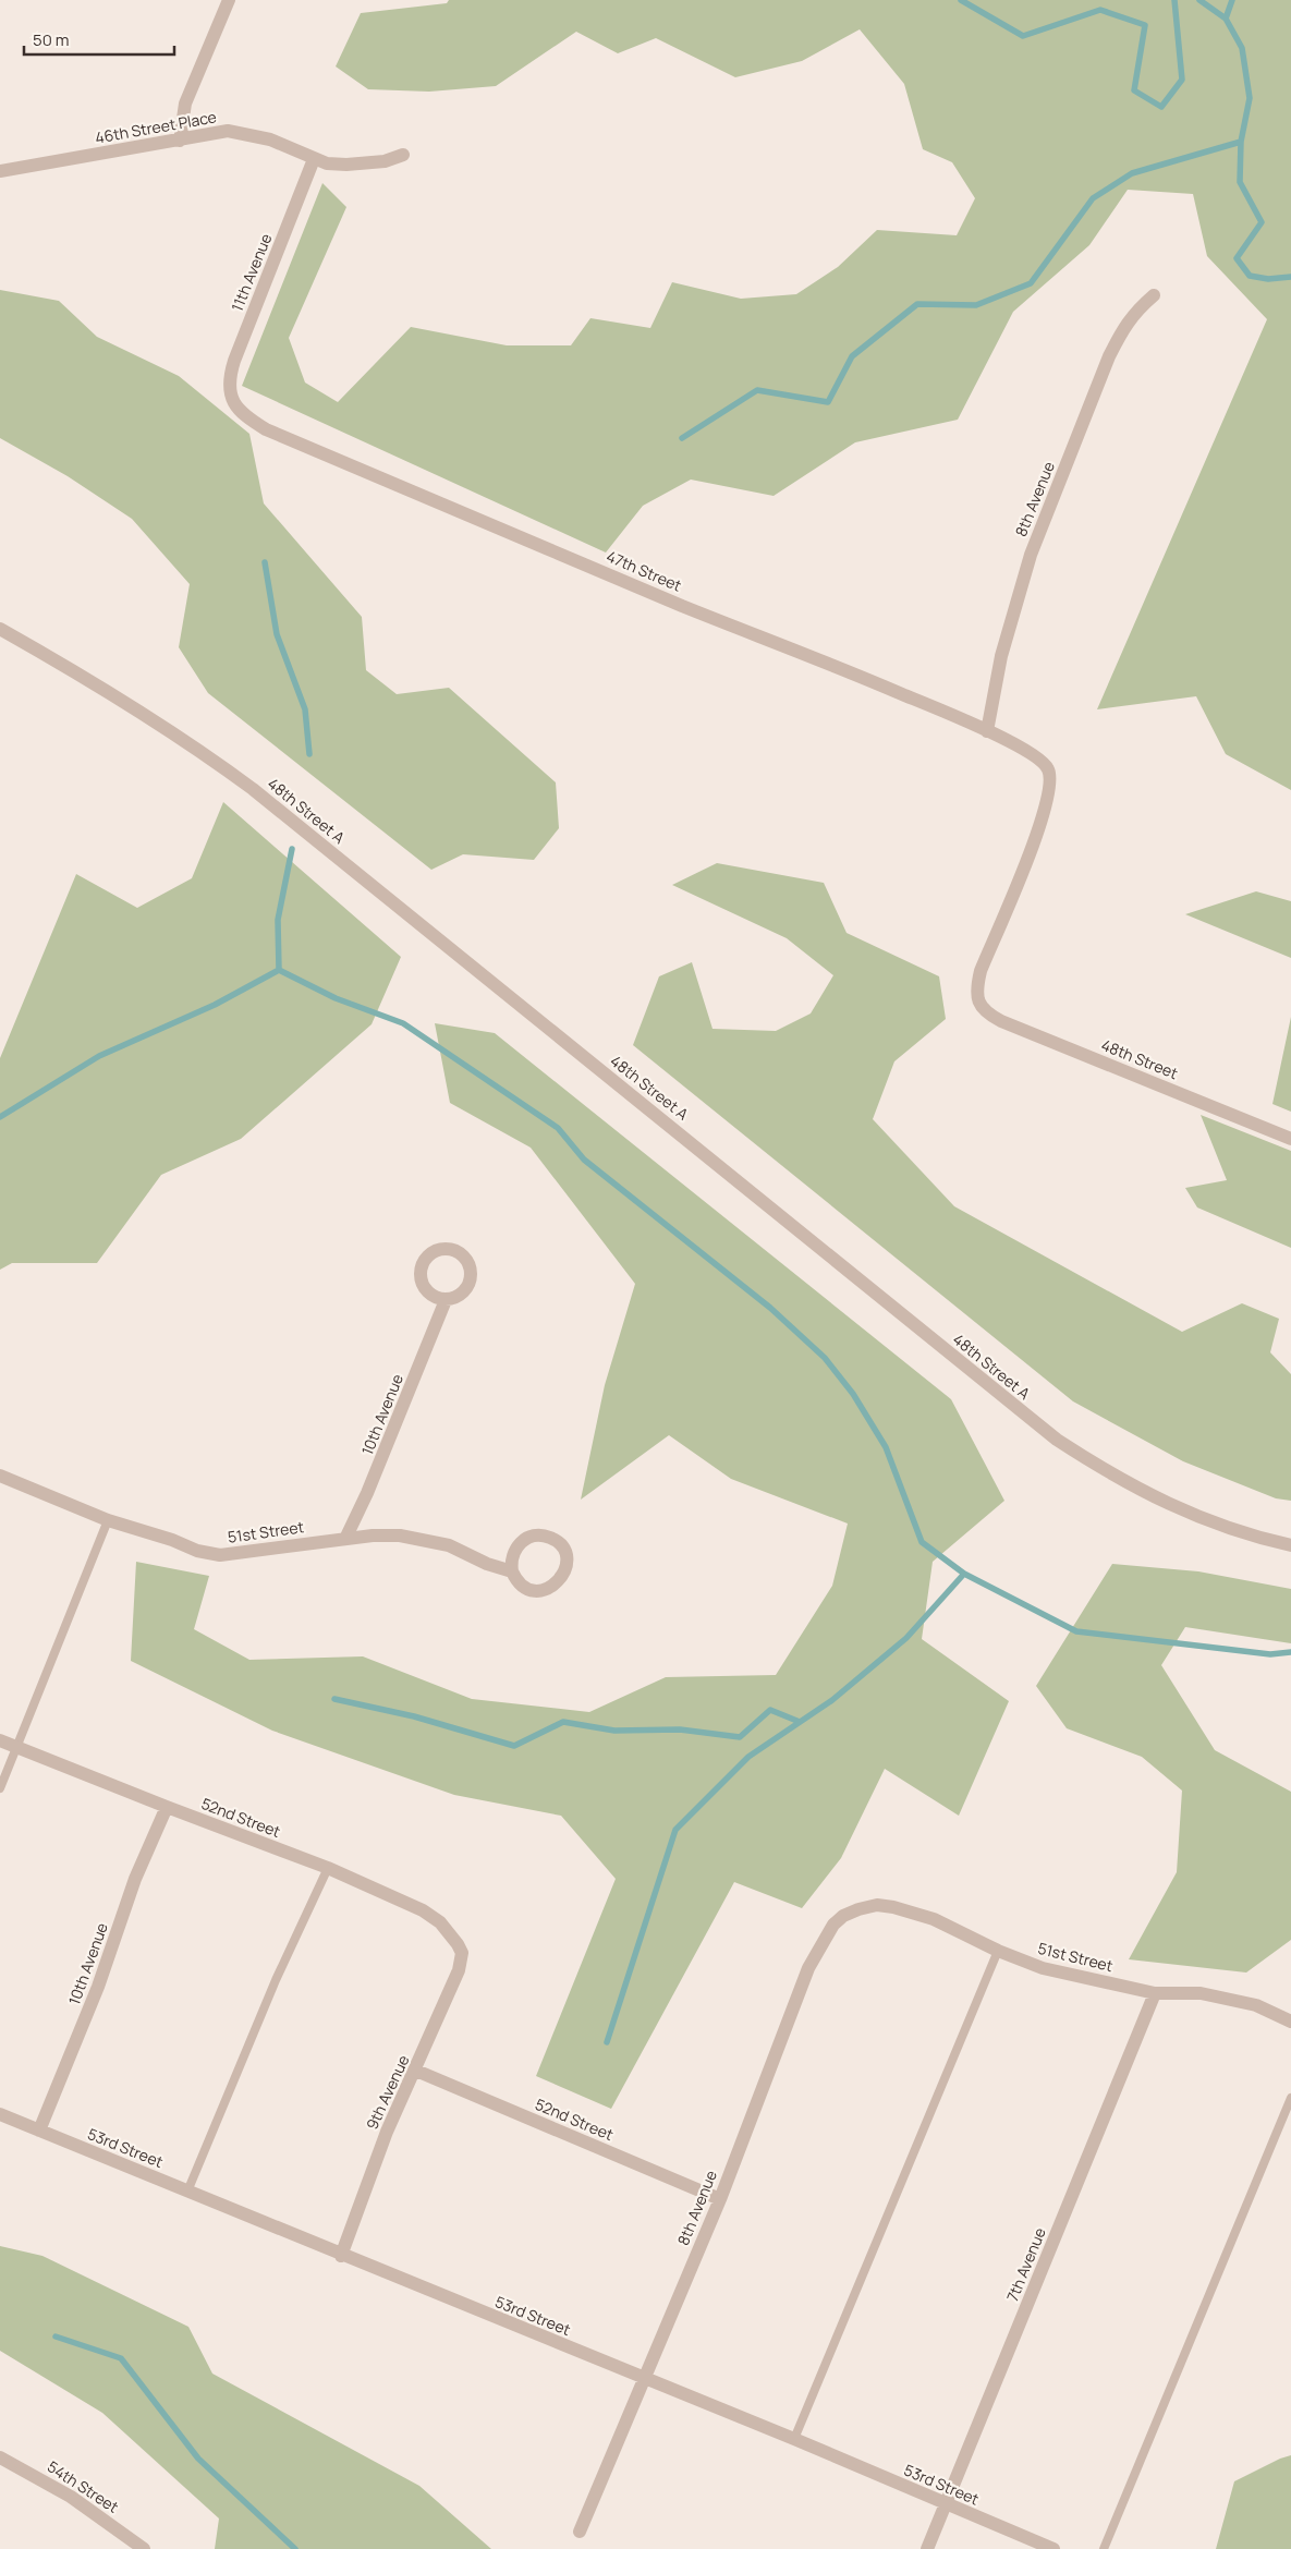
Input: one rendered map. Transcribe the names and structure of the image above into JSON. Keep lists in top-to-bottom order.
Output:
{
  "streets": {
    "street": [
      "46th Street Place",
      "11th Avenue",
      "8th Avenue",
      "47th Street",
      "48th Street A",
      "48th Street",
      "10th Avenue",
      "51st Street",
      "52nd Street",
      "9th Avenue",
      "53rd Street",
      "7th Avenue",
      "54th Street"
    ]
  },
  "crossings": [
    ["46th Street Place", "11th Avenue"],
    ["11th Avenue", "47th Street"],
    ["8th Avenue", "47th Street"],
    ["8th Avenue", "51st Street"],
    ["8th Avenue", "52nd Street"],
    ["8th Avenue", "53rd Street"],
    ["47th Street", "48th Street"],
    ["10th Avenue", "51st Street"],
    ["10th Avenue", "52nd Street"],
    ["10th Avenue", "53rd Street"],
    ["51st Street", "7th Avenue"],
    ["52nd Street", "9th Avenue"],
    ["9th Avenue", "53rd Street"],
    ["53rd Street", "7th Avenue"]
  ],
  "scale_bar": "50 m"
}
